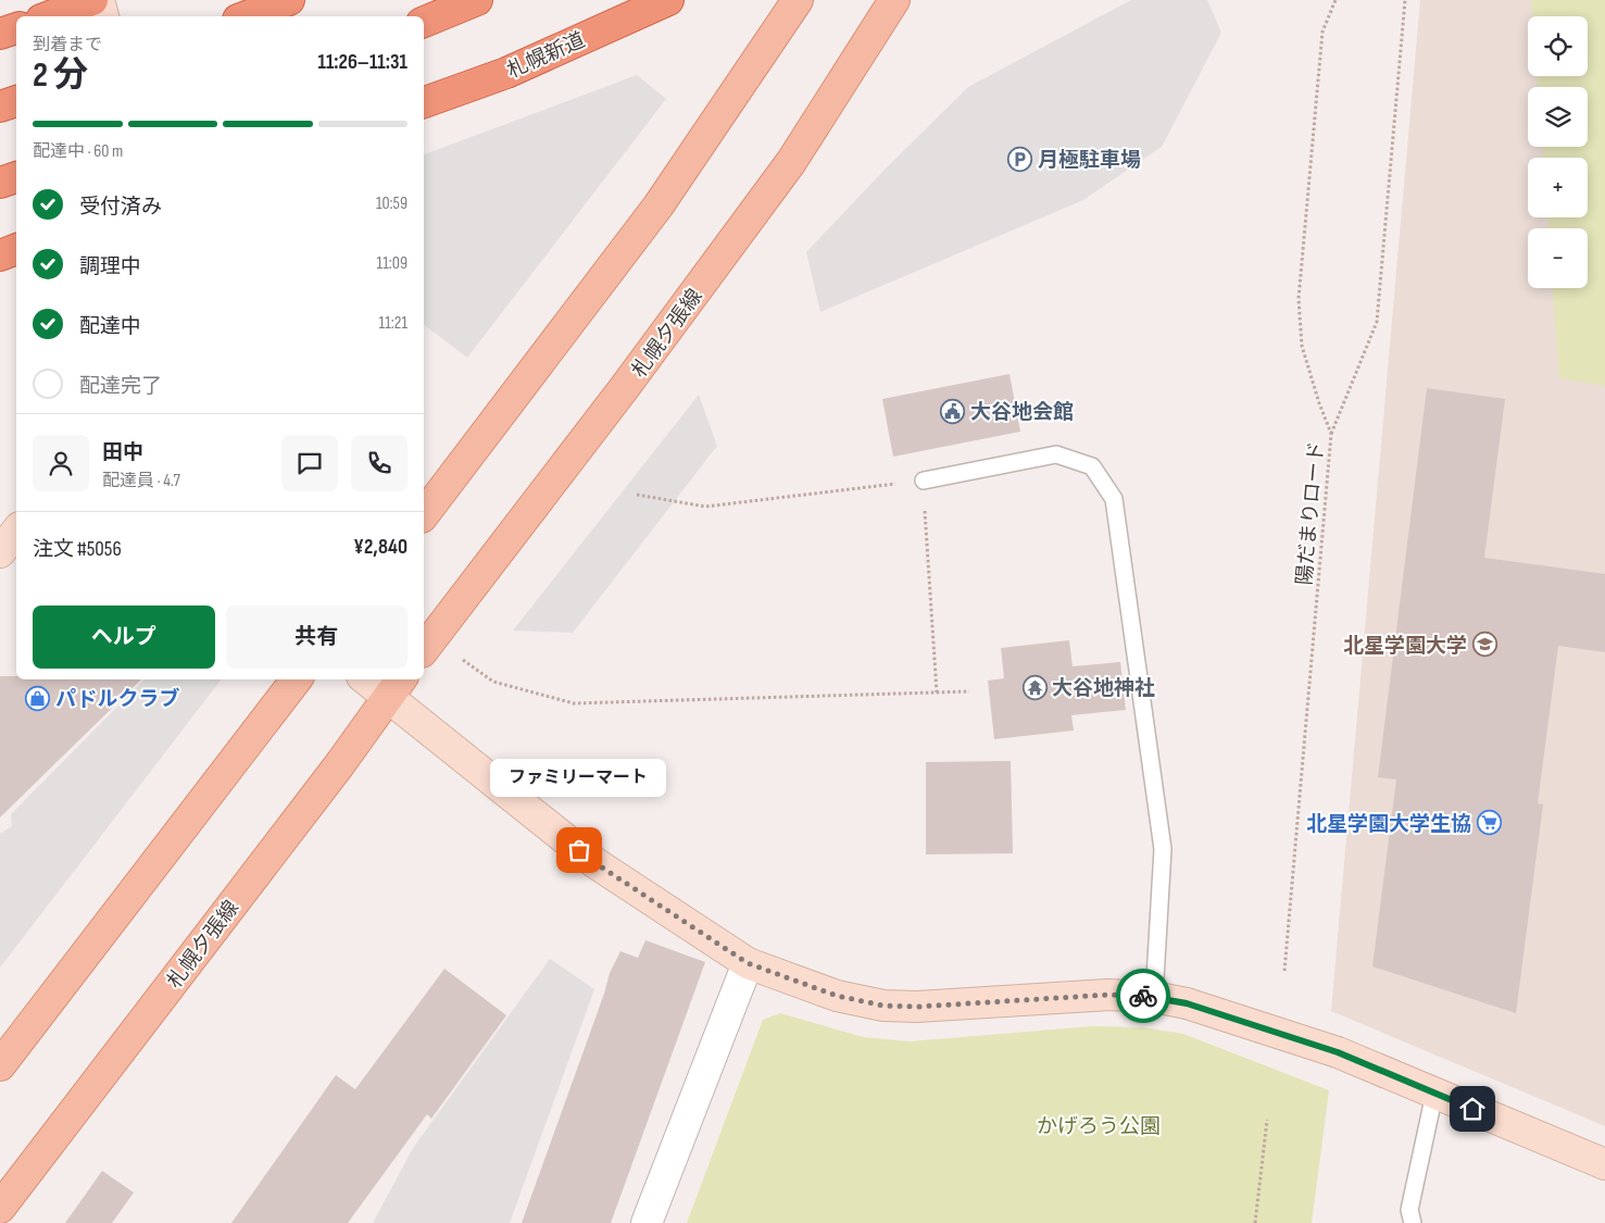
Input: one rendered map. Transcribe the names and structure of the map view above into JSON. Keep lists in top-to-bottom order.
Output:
{
  "streets": {
    "highway": ["札幌新道"],
    "main road": ["札幌夕張線"],
    "path": ["陽だまりロード"]
  },
  "parks": ["かげろう公園"],
  "places": {
    "parking": ["月極駐車場"],
    "public building": ["大谷地会館"],
    "school or university": ["北星学園大学"],
    "temple": ["大谷地神社"],
    "shop": ["パドルクラブ"],
    "supermarket": ["北星学園大学生協"],
    "other": ["ファミリーマート"]
  },
  "page": {
    "map_buttons": ["+", "−"],
    "heading": ["2 分", "到着まで", "11:26–11:31"],
    "panel": [
      "田中",
      "配達員 · 4.7",
      "注文 #5056",
      "¥2,840"
    ],
    "bar": "配達中 · 60 m",
    "list": [
      ["受付済み", "10:59"],
      ["調理中", "11:09"],
      ["配達中", "11:21"],
      "配達完了"
    ],
    "buttons": ["ヘルプ", "共有"],
    "bubble": "ファミリーマート"
  }
}
